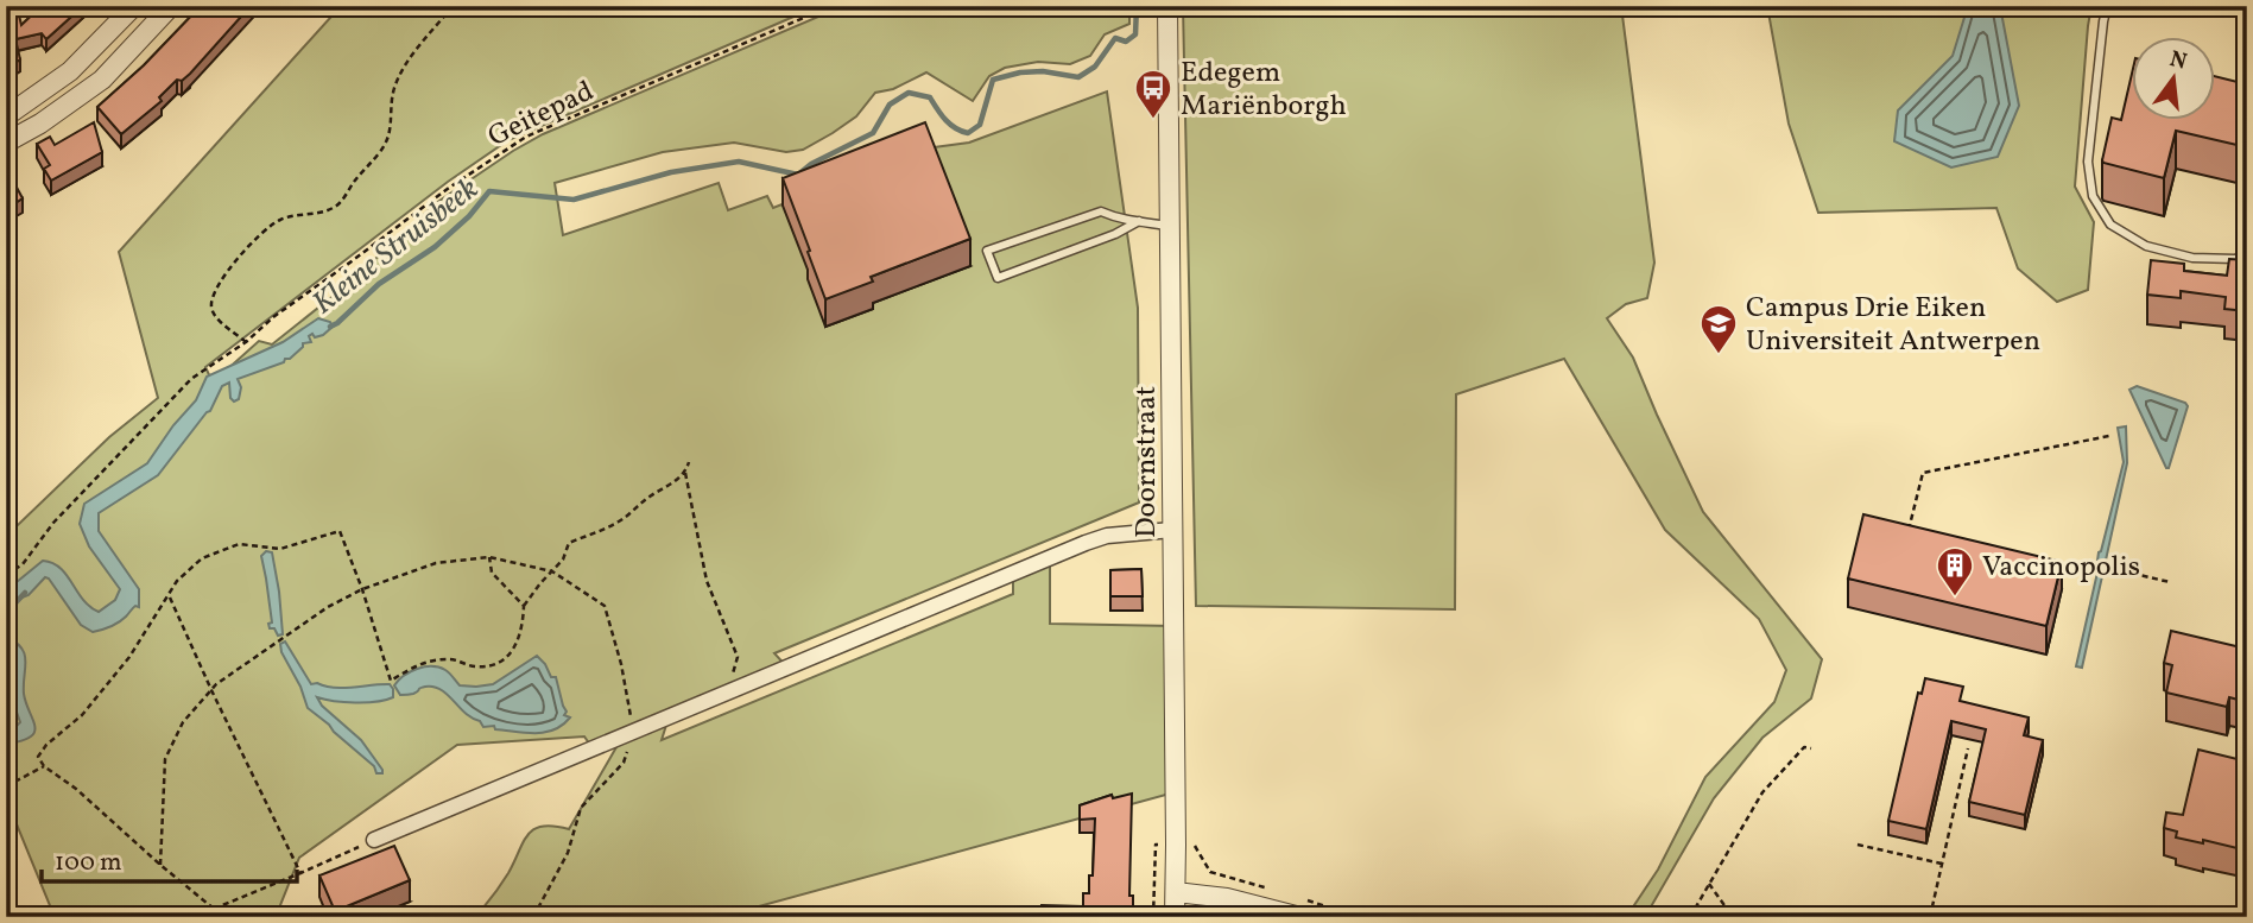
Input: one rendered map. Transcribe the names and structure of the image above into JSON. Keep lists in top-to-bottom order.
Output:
{
  "streets": {
    "street": ["Doornstraat"],
    "path": ["Geitepad"]
  },
  "water": ["Kleine Struisbeek"],
  "places": {
    "bus stop": ["Edegem Mariënborgh"],
    "school or university": ["Campus Drie Eiken Universiteit Antwerpen"],
    "building": ["Vaccinopolis"]
  },
  "scale_bar": "100 m",
  "north": "top"
}
